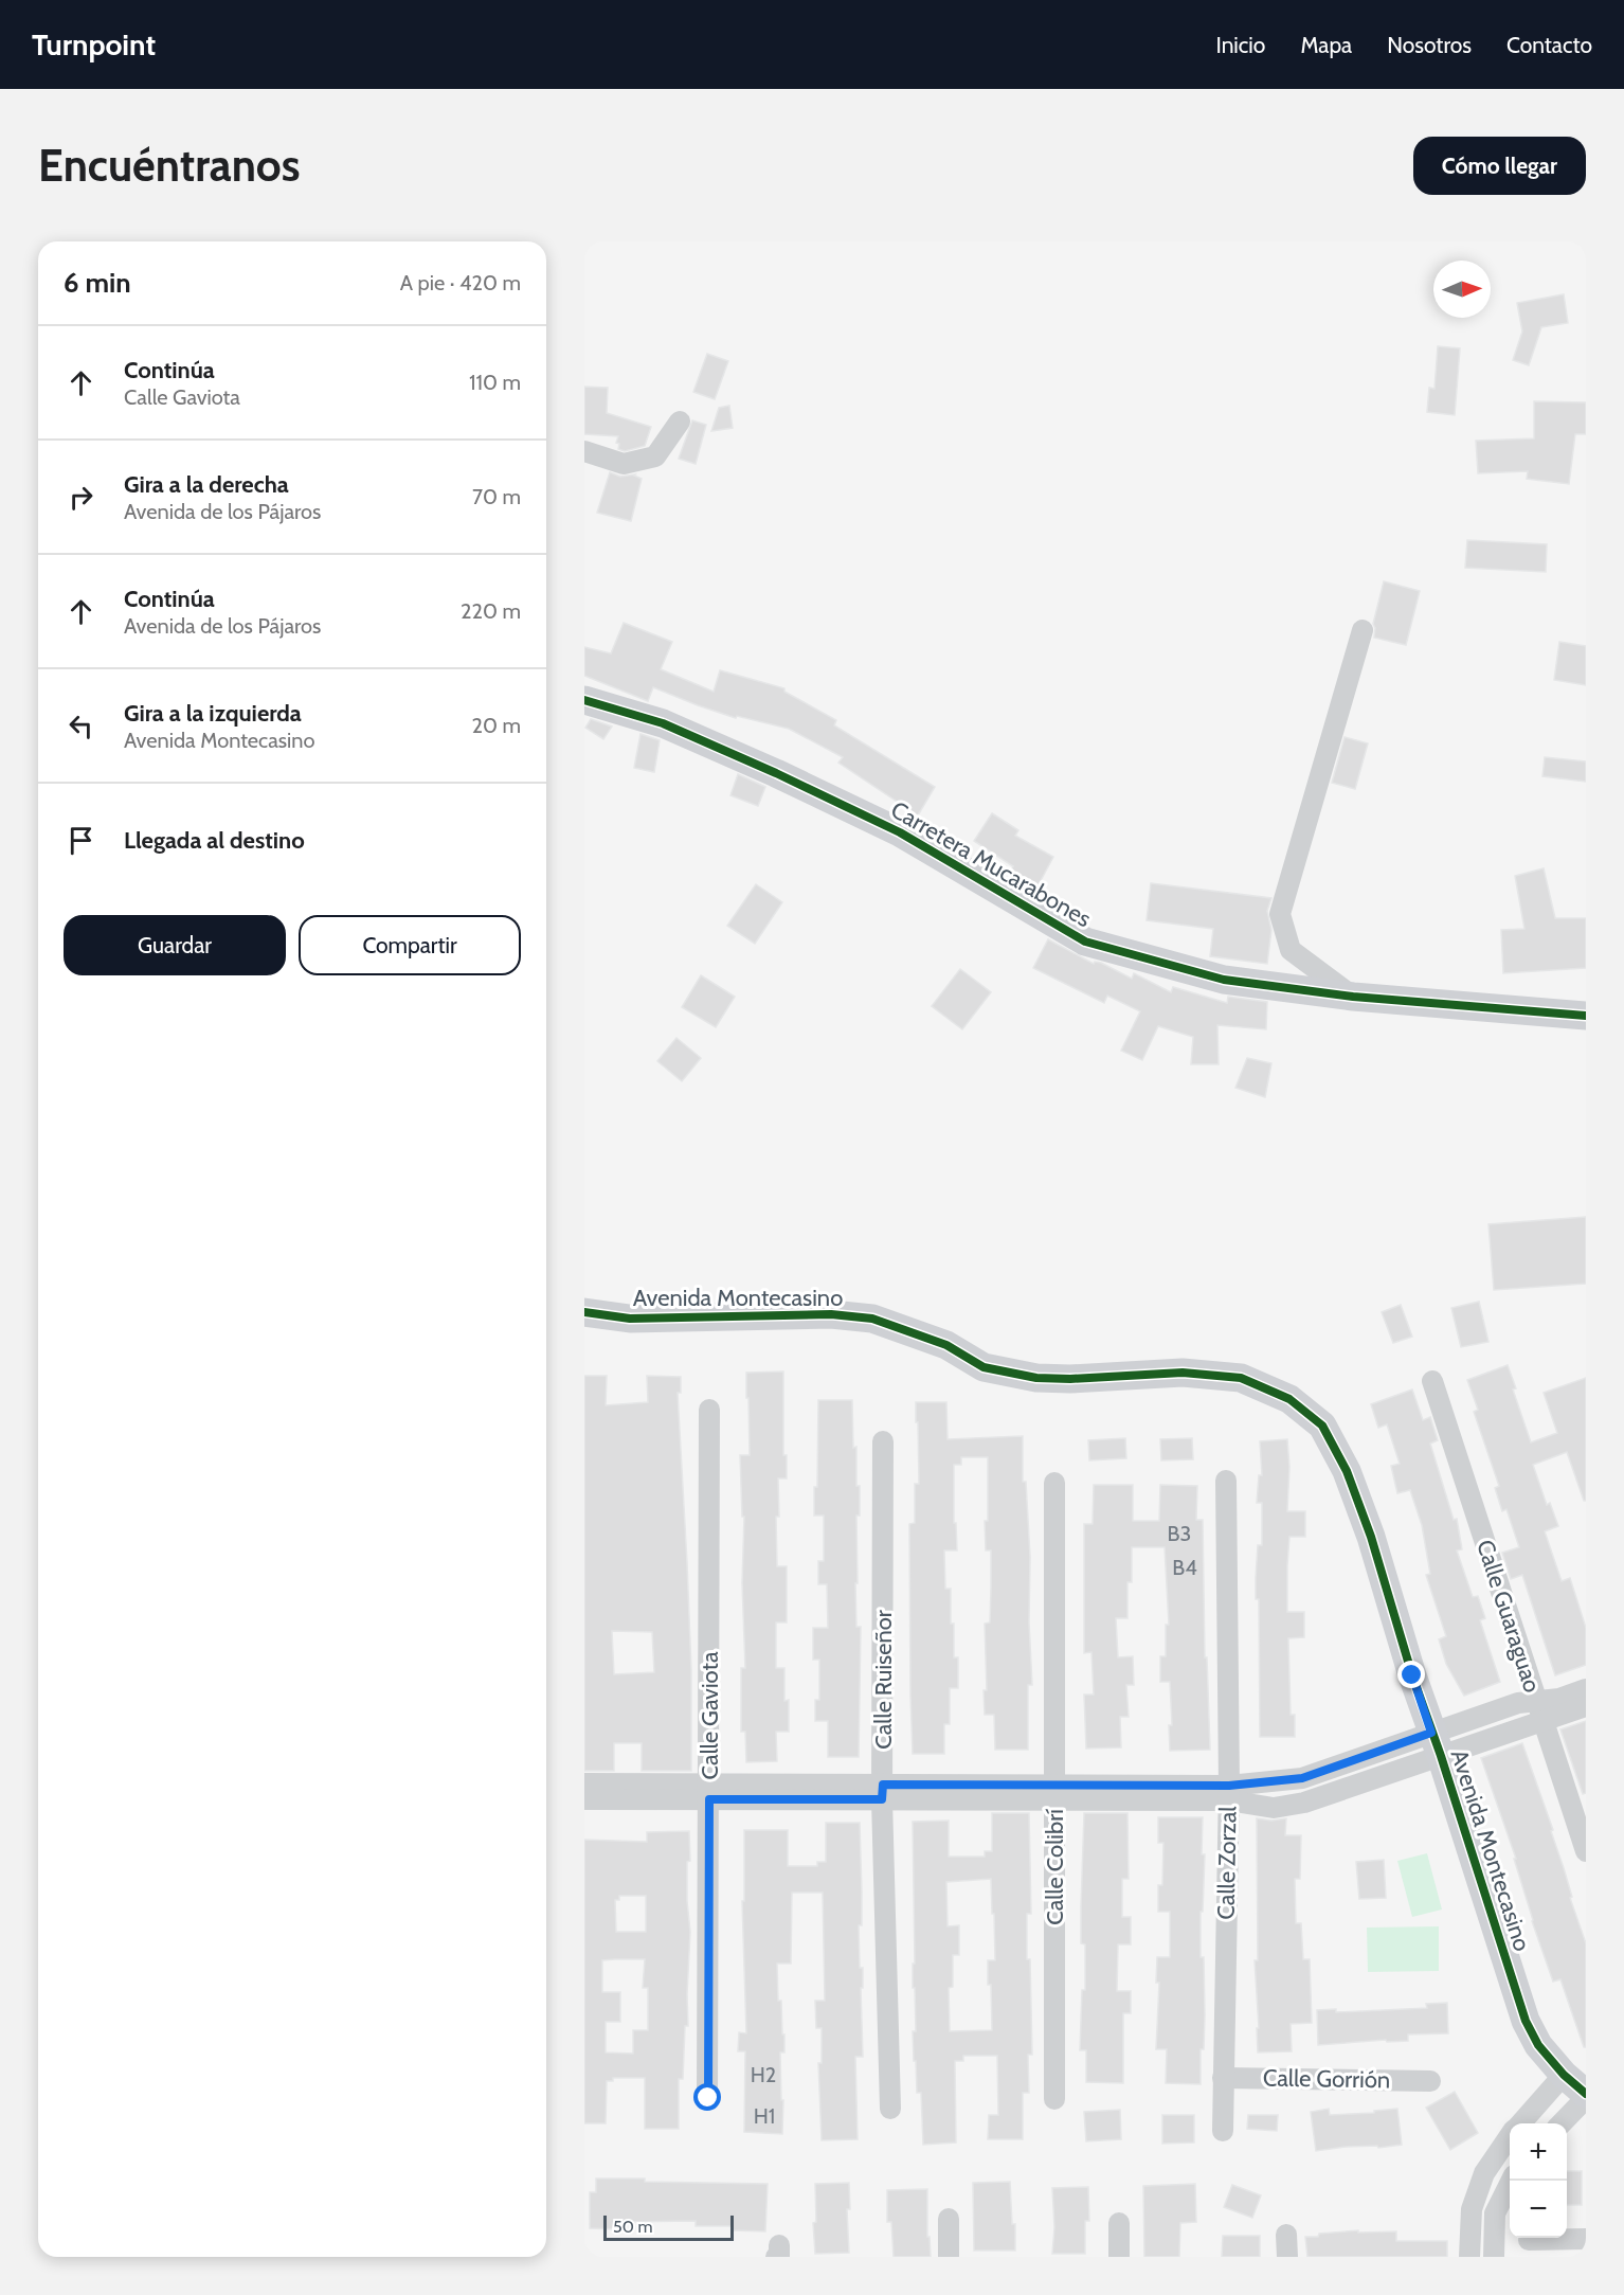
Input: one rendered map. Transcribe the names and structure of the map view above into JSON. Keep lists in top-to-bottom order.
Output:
{
  "streets": {
    "street": [
      "Carretera Mucarabones",
      "Avenida Montecasino",
      "Calle Guaraguao",
      "Calle Ruiseñor",
      "Calle Gaviota",
      "Calle Zorzal",
      "Calle Colibrí",
      "Calle Gorrión"
    ]
  },
  "crossings": [
    ["Calle Zorzal", "Calle Gorrión"]
  ],
  "house_numbers": [
    "B3",
    "B4",
    "H2",
    "H1"
  ],
  "scale_bar": "50 m",
  "north": "right",
  "page": {
    "header": "Turnpoint",
    "nav": [
      "Inicio",
      "Mapa",
      "Nosotros",
      "Contacto"
    ],
    "buttons": [
      "Cómo llegar",
      ["Guardar", "Compartir"]
    ],
    "title": "Encuéntranos",
    "heading": ["6 min", "A pie · 420 m"],
    "list": [
      ["Continúa", "Calle Gaviota", "110 m"],
      ["Gira a la derecha", "Avenida de los Pájaros", "70 m"],
      ["Continúa", "Avenida de los Pájaros", "220 m"],
      ["Gira a la izquierda", "Avenida Montecasino", "20 m"],
      "Llegada al destino"
    ],
    "map_buttons": ["+", "−"],
    "scale": "50 m"
  }
}
